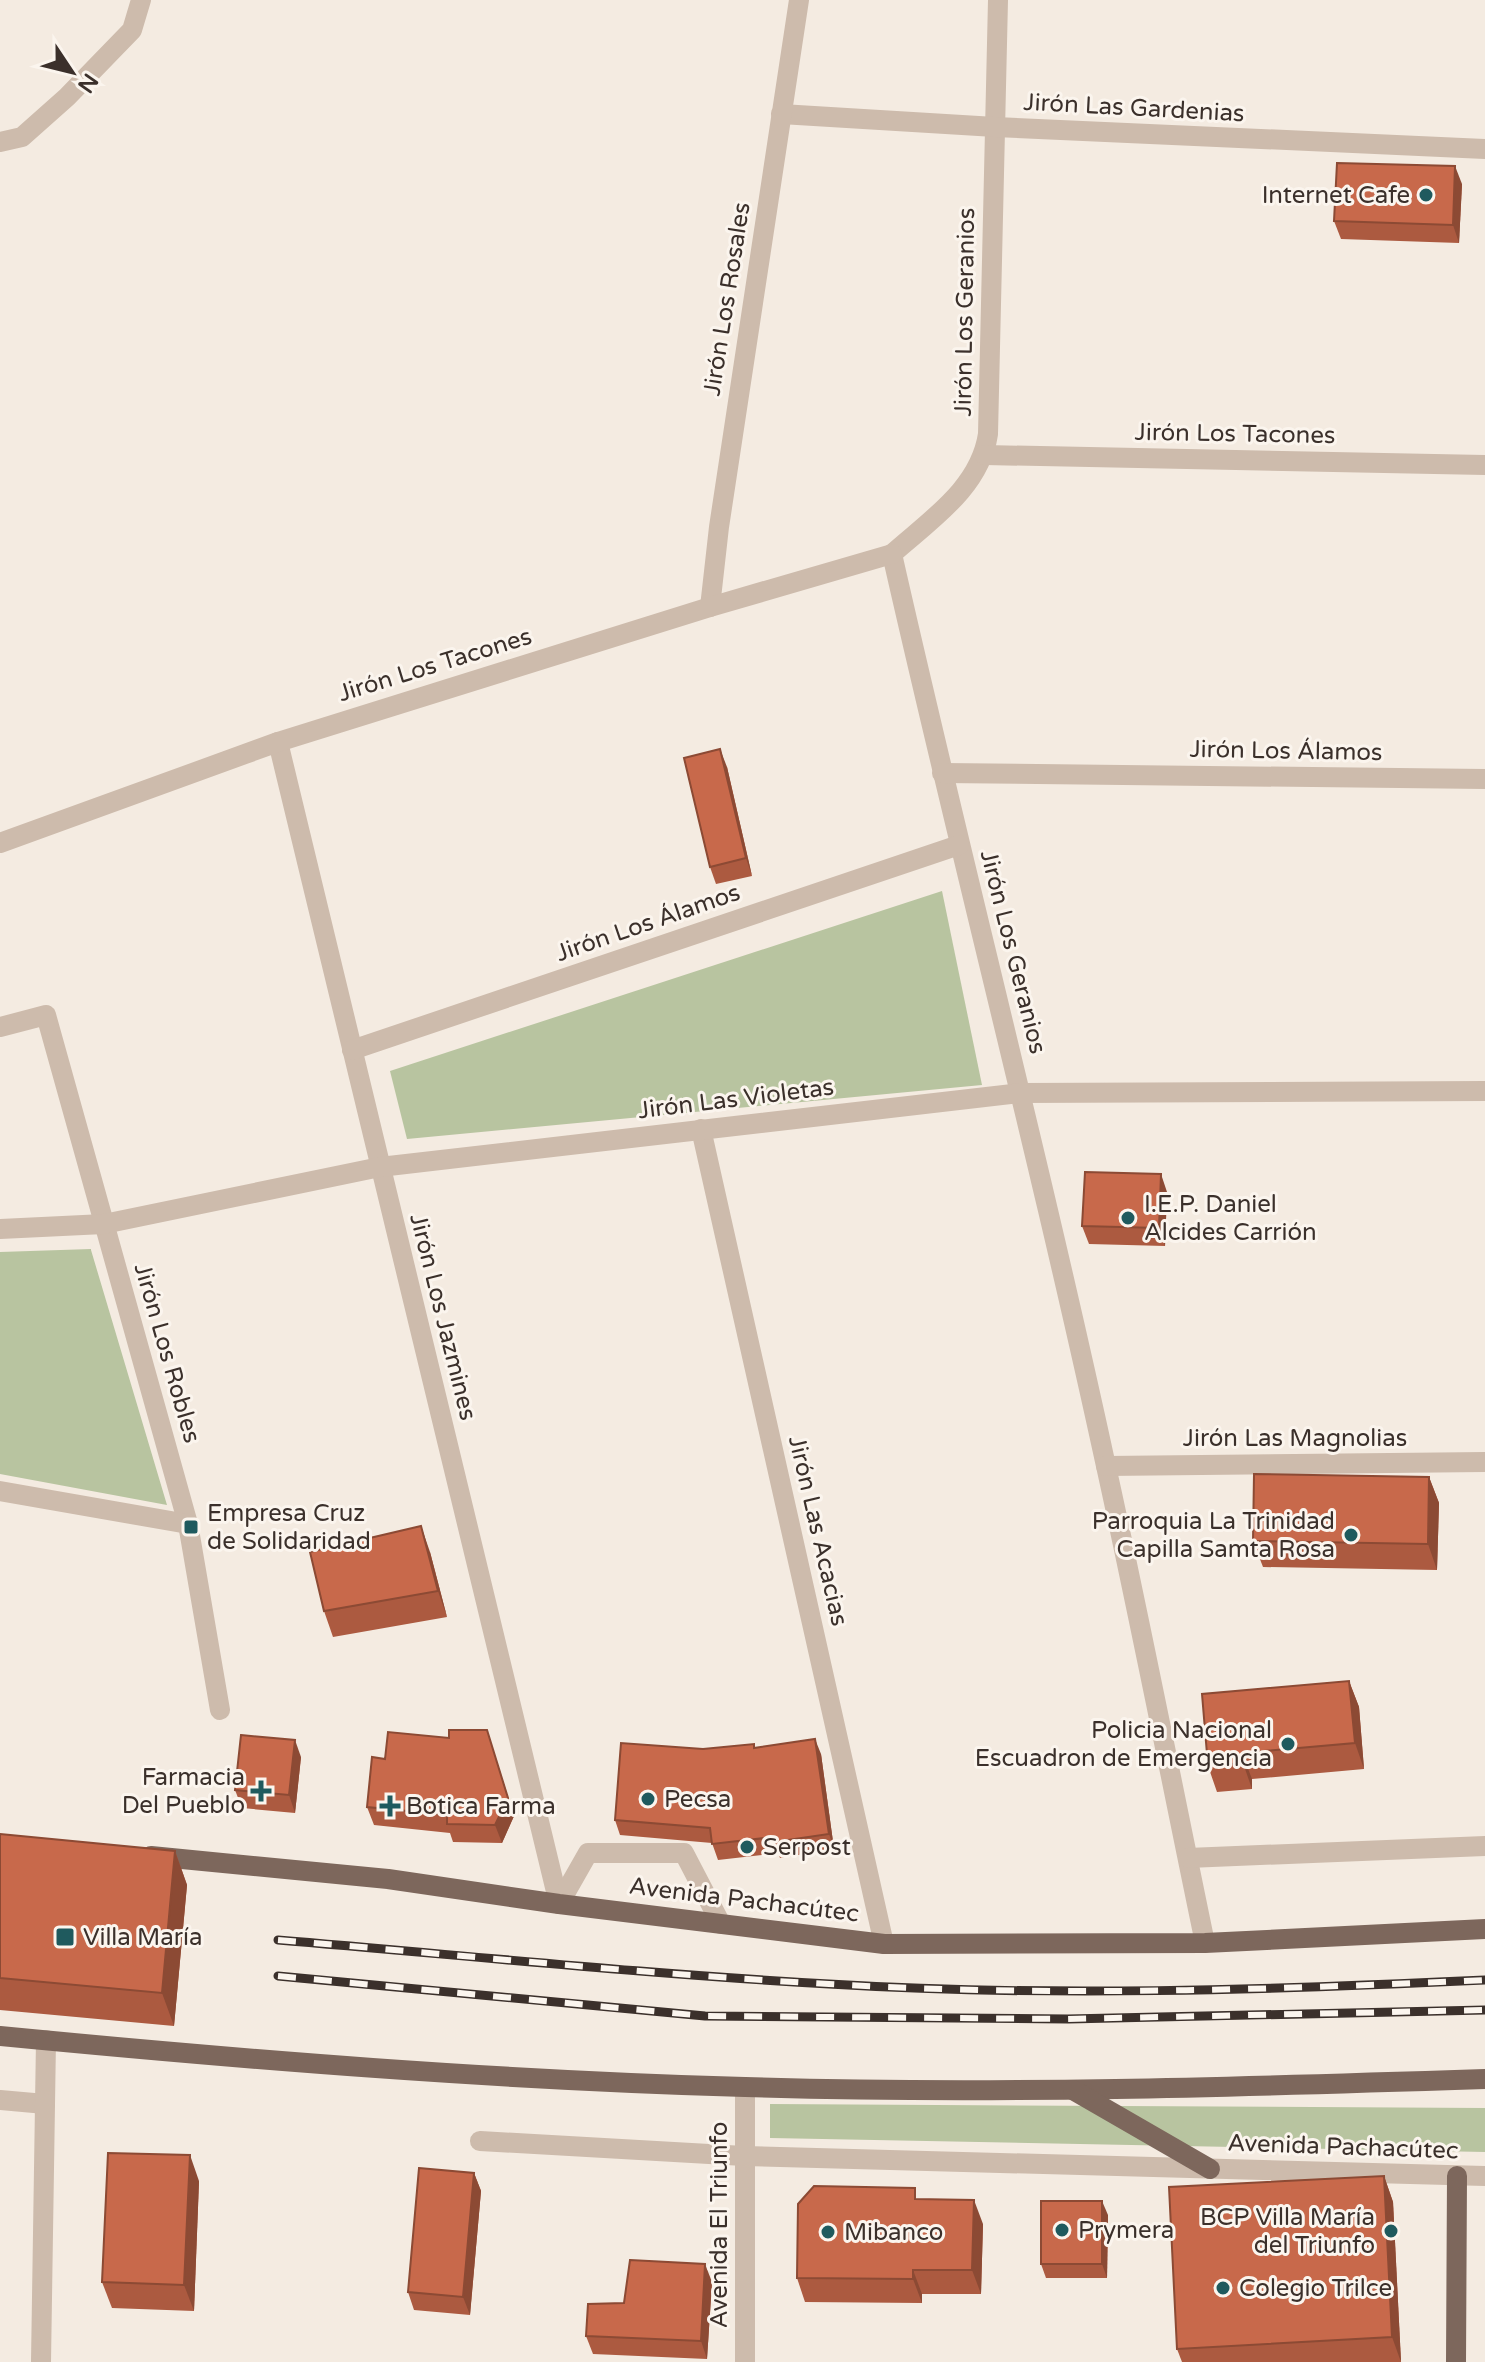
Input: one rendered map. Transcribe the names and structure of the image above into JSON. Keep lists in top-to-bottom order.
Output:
{
  "streets": {
    "main road": ["Avenida Pachacútec"],
    "street": [
      "Jirón Las Gardenias",
      "Jirón Los Rosales",
      "Jirón Los Geranios",
      "Jirón Los Tacones",
      "Jirón Los Álamos",
      "Jirón Las Violetas",
      "Jirón Los Jazmines",
      "Jirón Los Robles",
      "Jirón Las Magnolias",
      "Jirón Las Acacias",
      "Avenida El Triunfo"
    ]
  },
  "crossings": [
    ["Jirón Las Gardenias", "Jirón Los Rosales"],
    ["Jirón Las Gardenias", "Jirón Los Geranios"],
    ["Jirón Los Rosales", "Jirón Los Tacones"],
    ["Jirón Los Geranios", "Jirón Los Tacones"],
    ["Jirón Los Geranios", "Jirón Los Álamos"],
    ["Jirón Los Geranios", "Jirón Las Violetas"],
    ["Jirón Los Geranios", "Jirón Las Magnolias"],
    ["Jirón Los Geranios", "Avenida Pachacútec"],
    ["Jirón Los Tacones", "Jirón Los Jazmines"],
    ["Jirón Los Álamos", "Jirón Los Jazmines"],
    ["Jirón Las Violetas", "Jirón Los Jazmines"],
    ["Jirón Las Violetas", "Jirón Los Robles"],
    ["Jirón Las Violetas", "Jirón Las Acacias"],
    ["Jirón Los Jazmines", "Avenida Pachacútec"],
    ["Jirón Las Acacias", "Avenida Pachacútec"],
    ["Avenida Pachacútec", "Avenida El Triunfo"]
  ],
  "places": {
    "other": [
      "Internet Cafe",
      "I.E.P. Daniel Alcides Carrión",
      "Parroquia La Trinidad Capilla Samta Rosa",
      "Policia Nacional Escuadron de Emergencia",
      "Pecsa",
      "Serpost",
      "Prymera",
      "BCP Villa María del Triunfo",
      "Mibanco",
      "Colegio Trilce"
    ],
    "transit": ["Empresa Cruz de Solidaridad", "Villa María"],
    "health": ["Farmacia Del Pueblo", "Botica Farma"]
  },
  "north": "bottom right"
}
